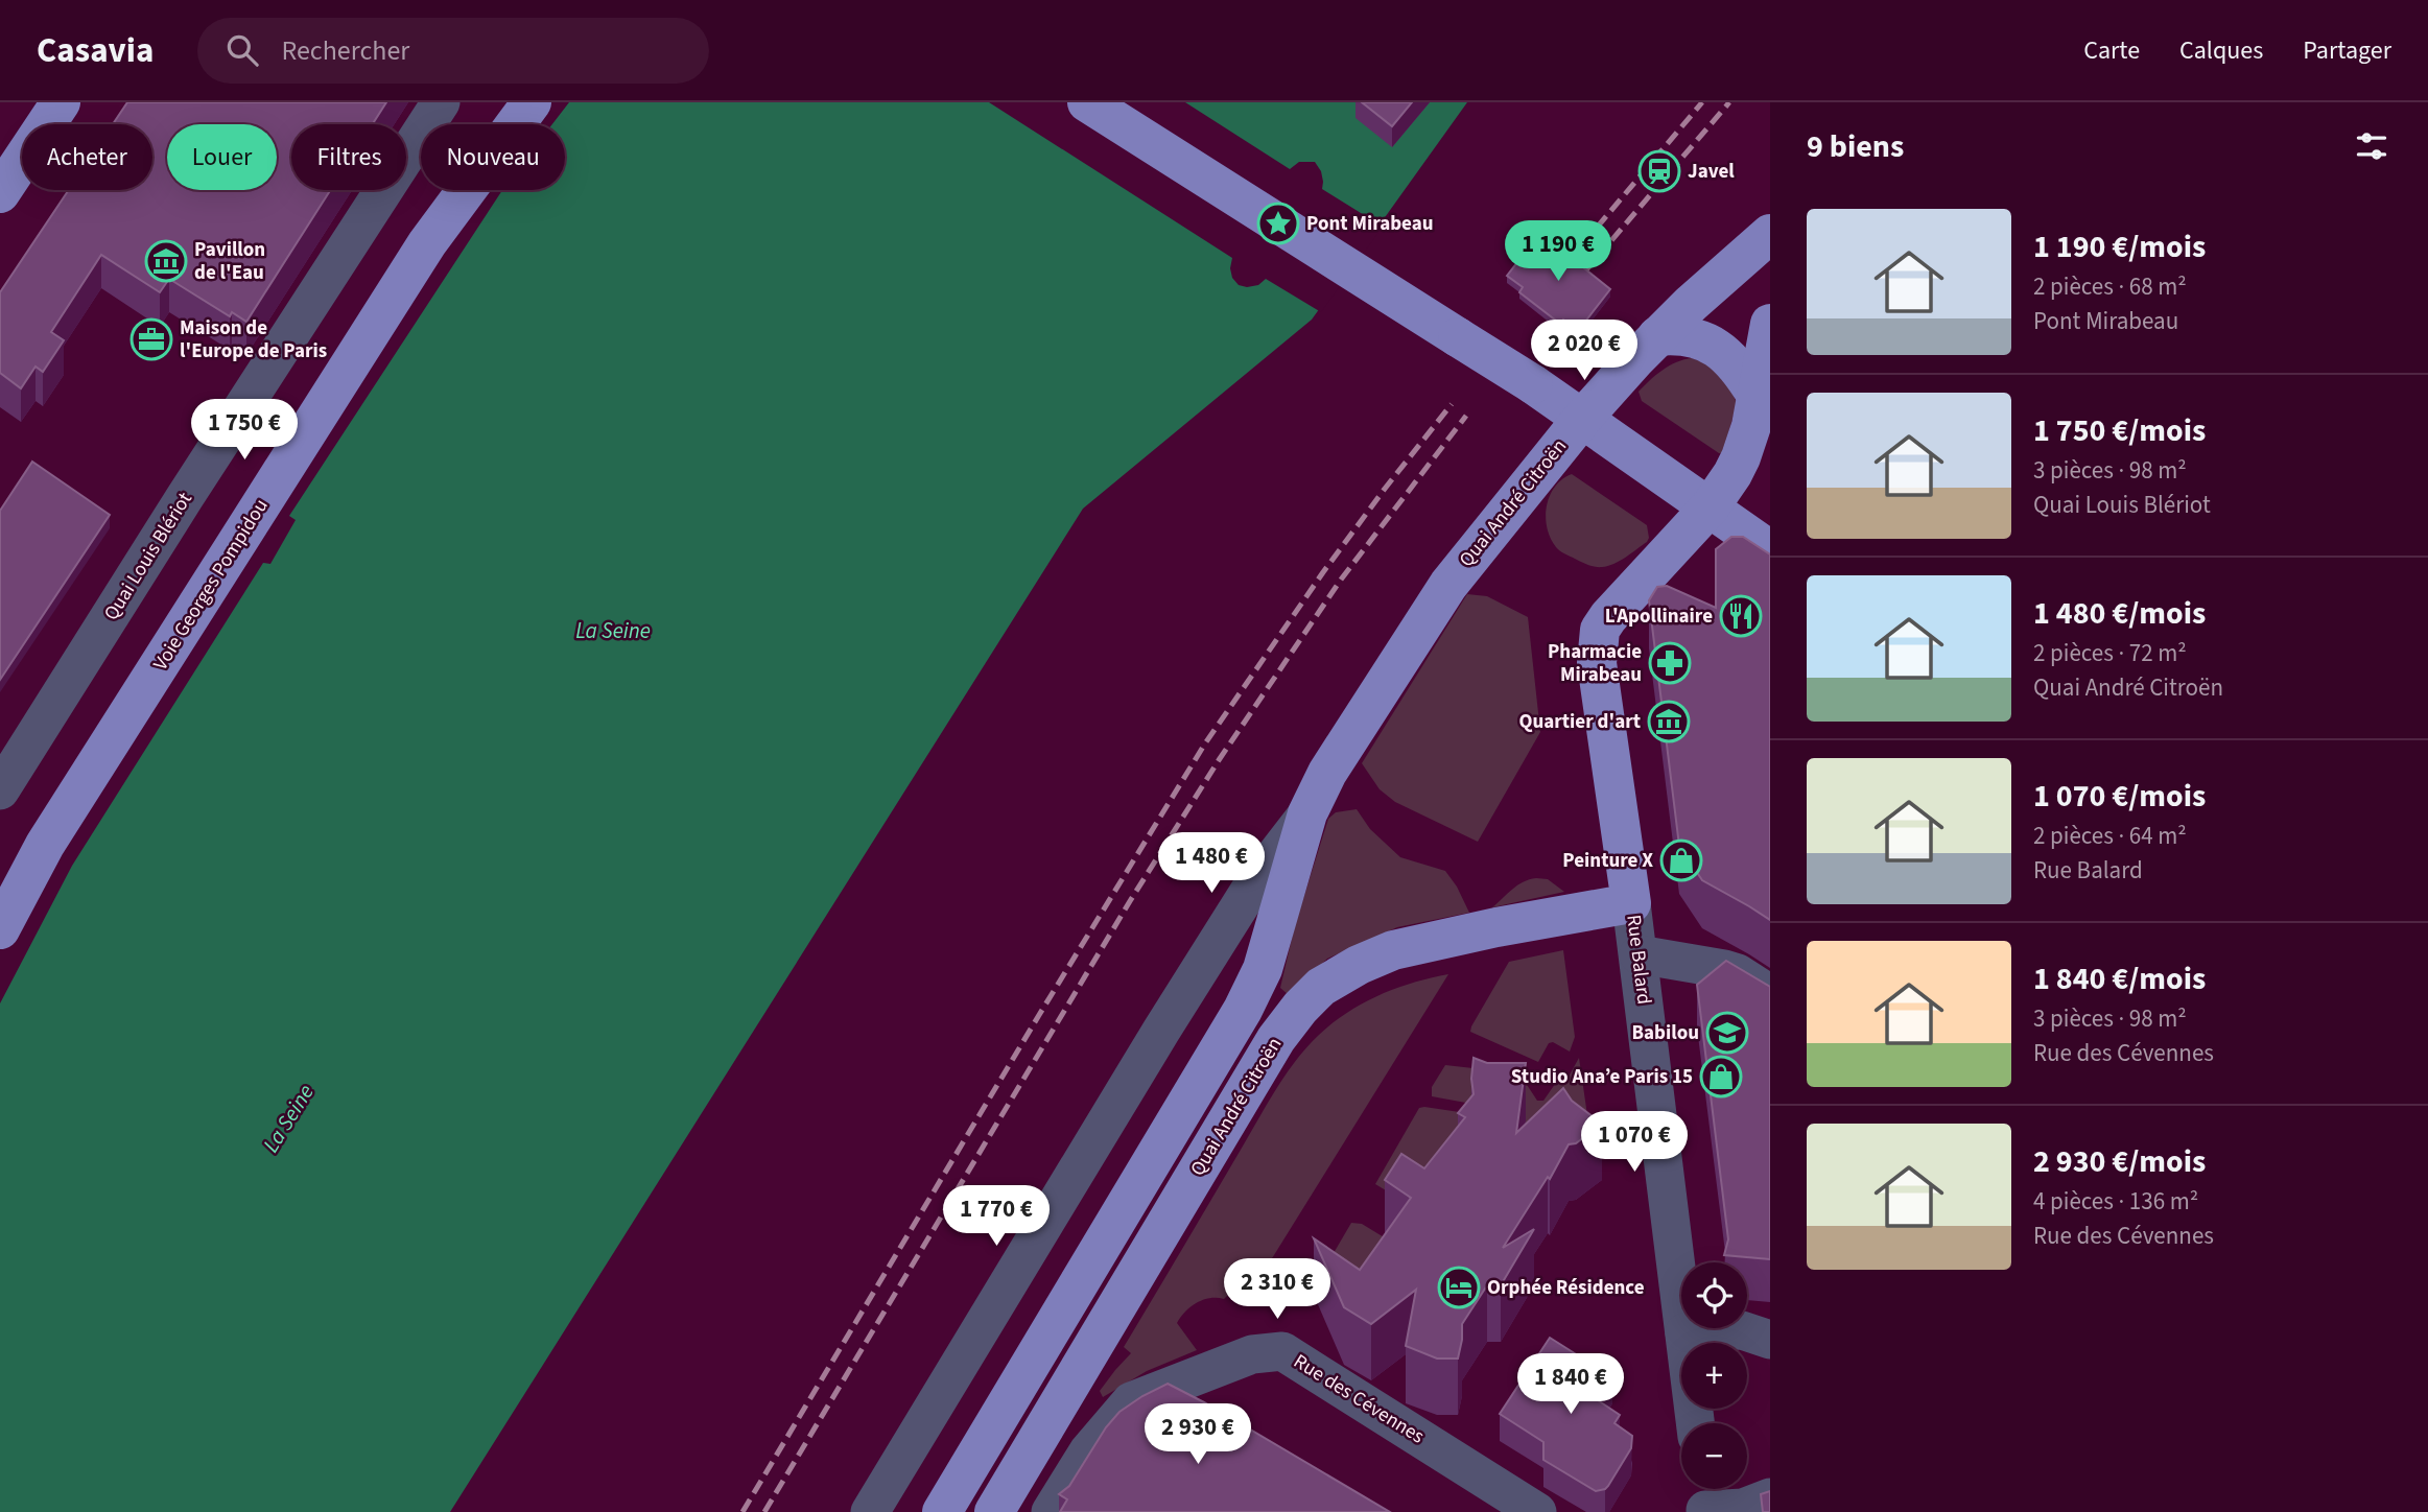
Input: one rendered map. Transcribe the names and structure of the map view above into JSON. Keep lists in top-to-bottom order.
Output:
{
  "streets": {
    "main road": ["Quai André Citroën", "Voie Georges Pompidou", "Rue Balard"],
    "street": ["Quai Louis Blériot", "Rue des Cévennes"]
  },
  "crossings": [
    ["Quai André Citroën", "Rue Balard"]
  ],
  "water": ["La Seine"],
  "places": {
    "station": ["Javel"],
    "place": ["Pont Mirabeau"],
    "museum": ["Pavillon de l'Eau", "Quartier d'art"],
    "office": ["Maison de l'Europe de Paris"],
    "restaurant": ["L'Apollinaire"],
    "pharmacy": ["Pharmacie Mirabeau"],
    "shop": ["Peinture X", "Studio Ana’e Paris 15"],
    "school or university": ["Babilou"],
    "hotel": ["Orphée Résidence"]
  },
  "page": {
    "header": "Casavia",
    "search": "Rechercher",
    "nav": ["Carte", "Calques", "Partager"],
    "heading": "9 biens",
    "chip": [
      "Acheter",
      "Louer",
      "Filtres",
      "Nouveau"
    ],
    "list": [
      {
        "name": "1 190 €/mois",
        "note": "2 pièces · 68 m² · Pont Mirabeau"
      },
      {
        "name": "1 750 €/mois",
        "note": "3 pièces · 98 m² · Quai Louis Blériot"
      },
      {
        "name": "1 480 €/mois",
        "note": "2 pièces · 72 m² · Quai André Citroën"
      },
      {
        "name": "1 070 €/mois",
        "note": "2 pièces · 64 m² · Rue Balard"
      },
      {
        "name": "1 840 €/mois",
        "note": "3 pièces · 98 m² · Rue des Cévennes"
      },
      {
        "name": "2 930 €/mois",
        "note": "4 pièces · 136 m² · Rue des Cévennes"
      }
    ],
    "price": [
      "1 190 €",
      "2 020 €",
      "1 750 €",
      "1 480 €",
      "1 070 €",
      "1 770 €",
      "2 310 €",
      "1 840 €",
      "2 930 €"
    ],
    "map_buttons": ["+", "−"]
  }
}
